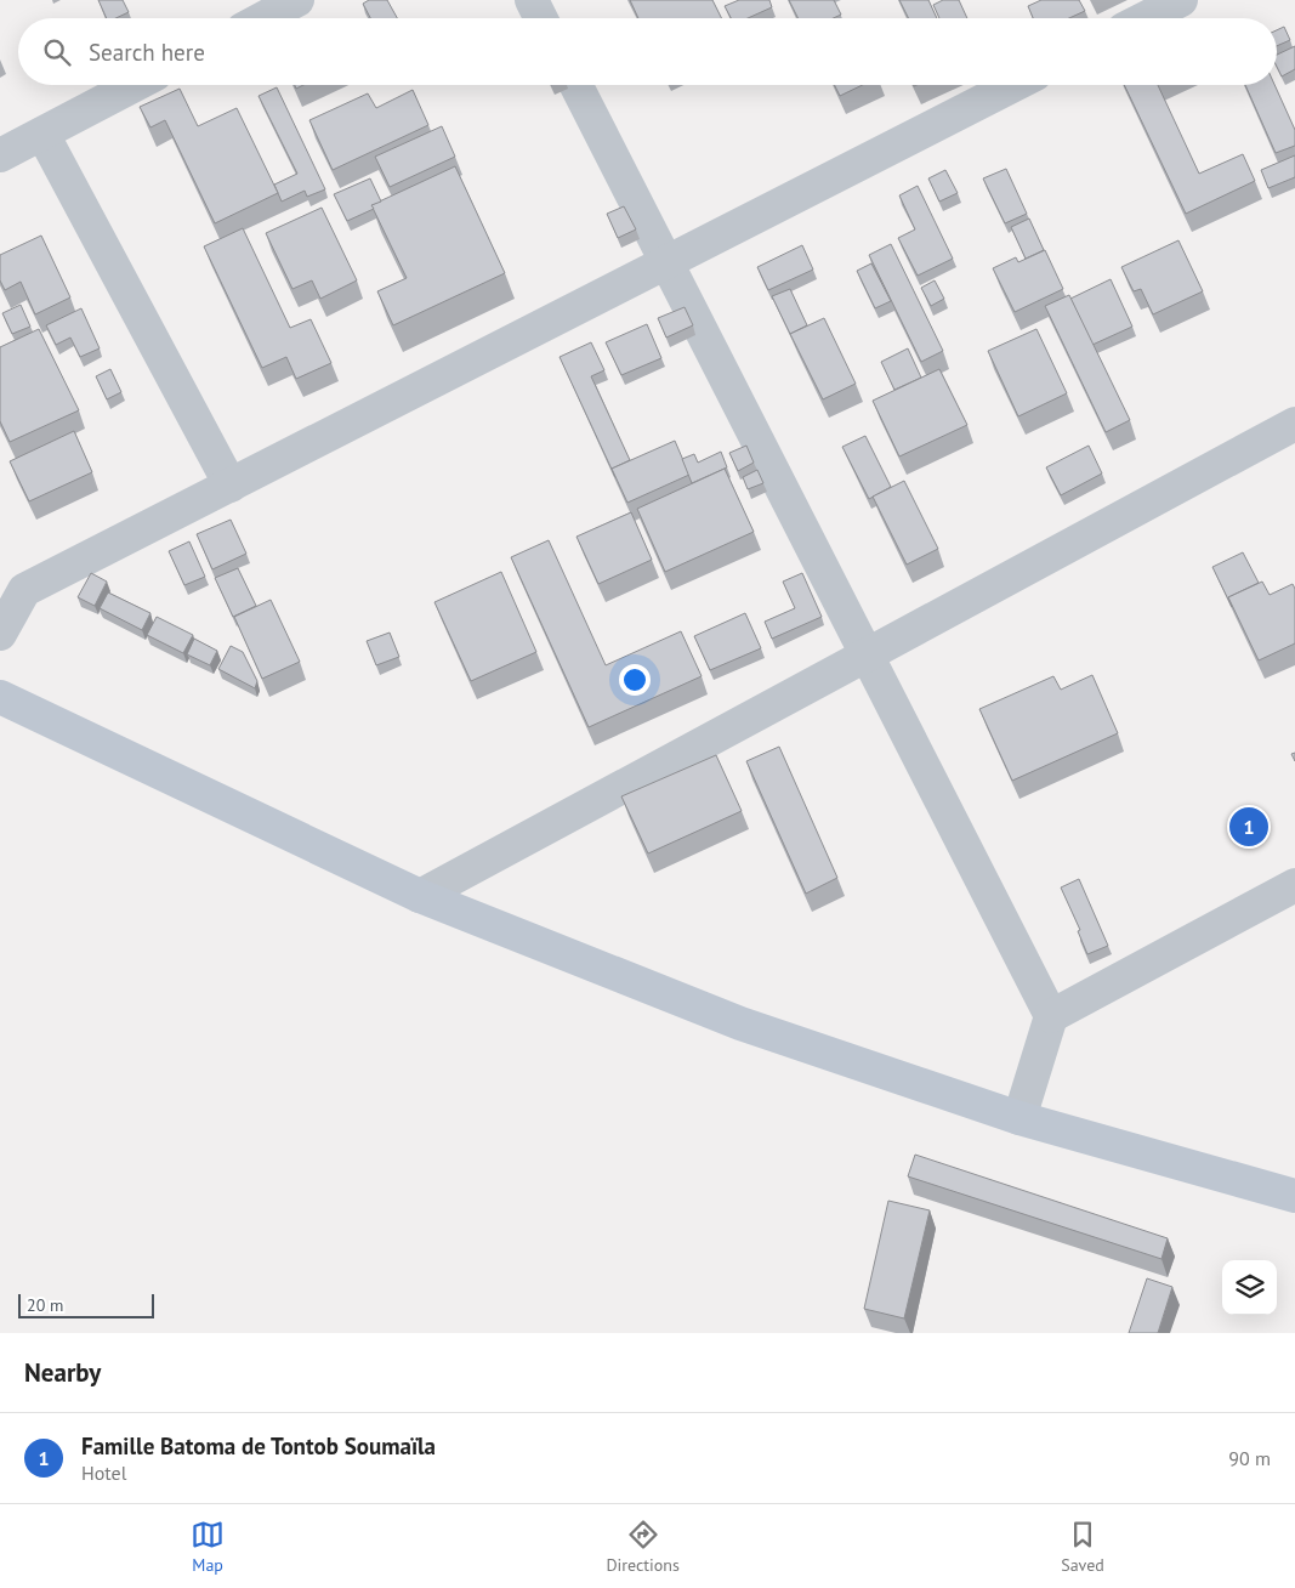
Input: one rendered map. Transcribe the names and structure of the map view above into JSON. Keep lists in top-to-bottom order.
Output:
{
  "scale_bar": "20 m",
  "page": {
    "search": "Search here",
    "pins": "1",
    "scale": "20 m",
    "heading": "Nearby",
    "list": [
      {
        "mark": "1",
        "name": "Famille Batoma de Tontob Soumaïla",
        "note": "Hotel",
        "value": "90 m"
      }
    ],
    "nav": ["Map", "Directions", "Saved"]
  }
}
